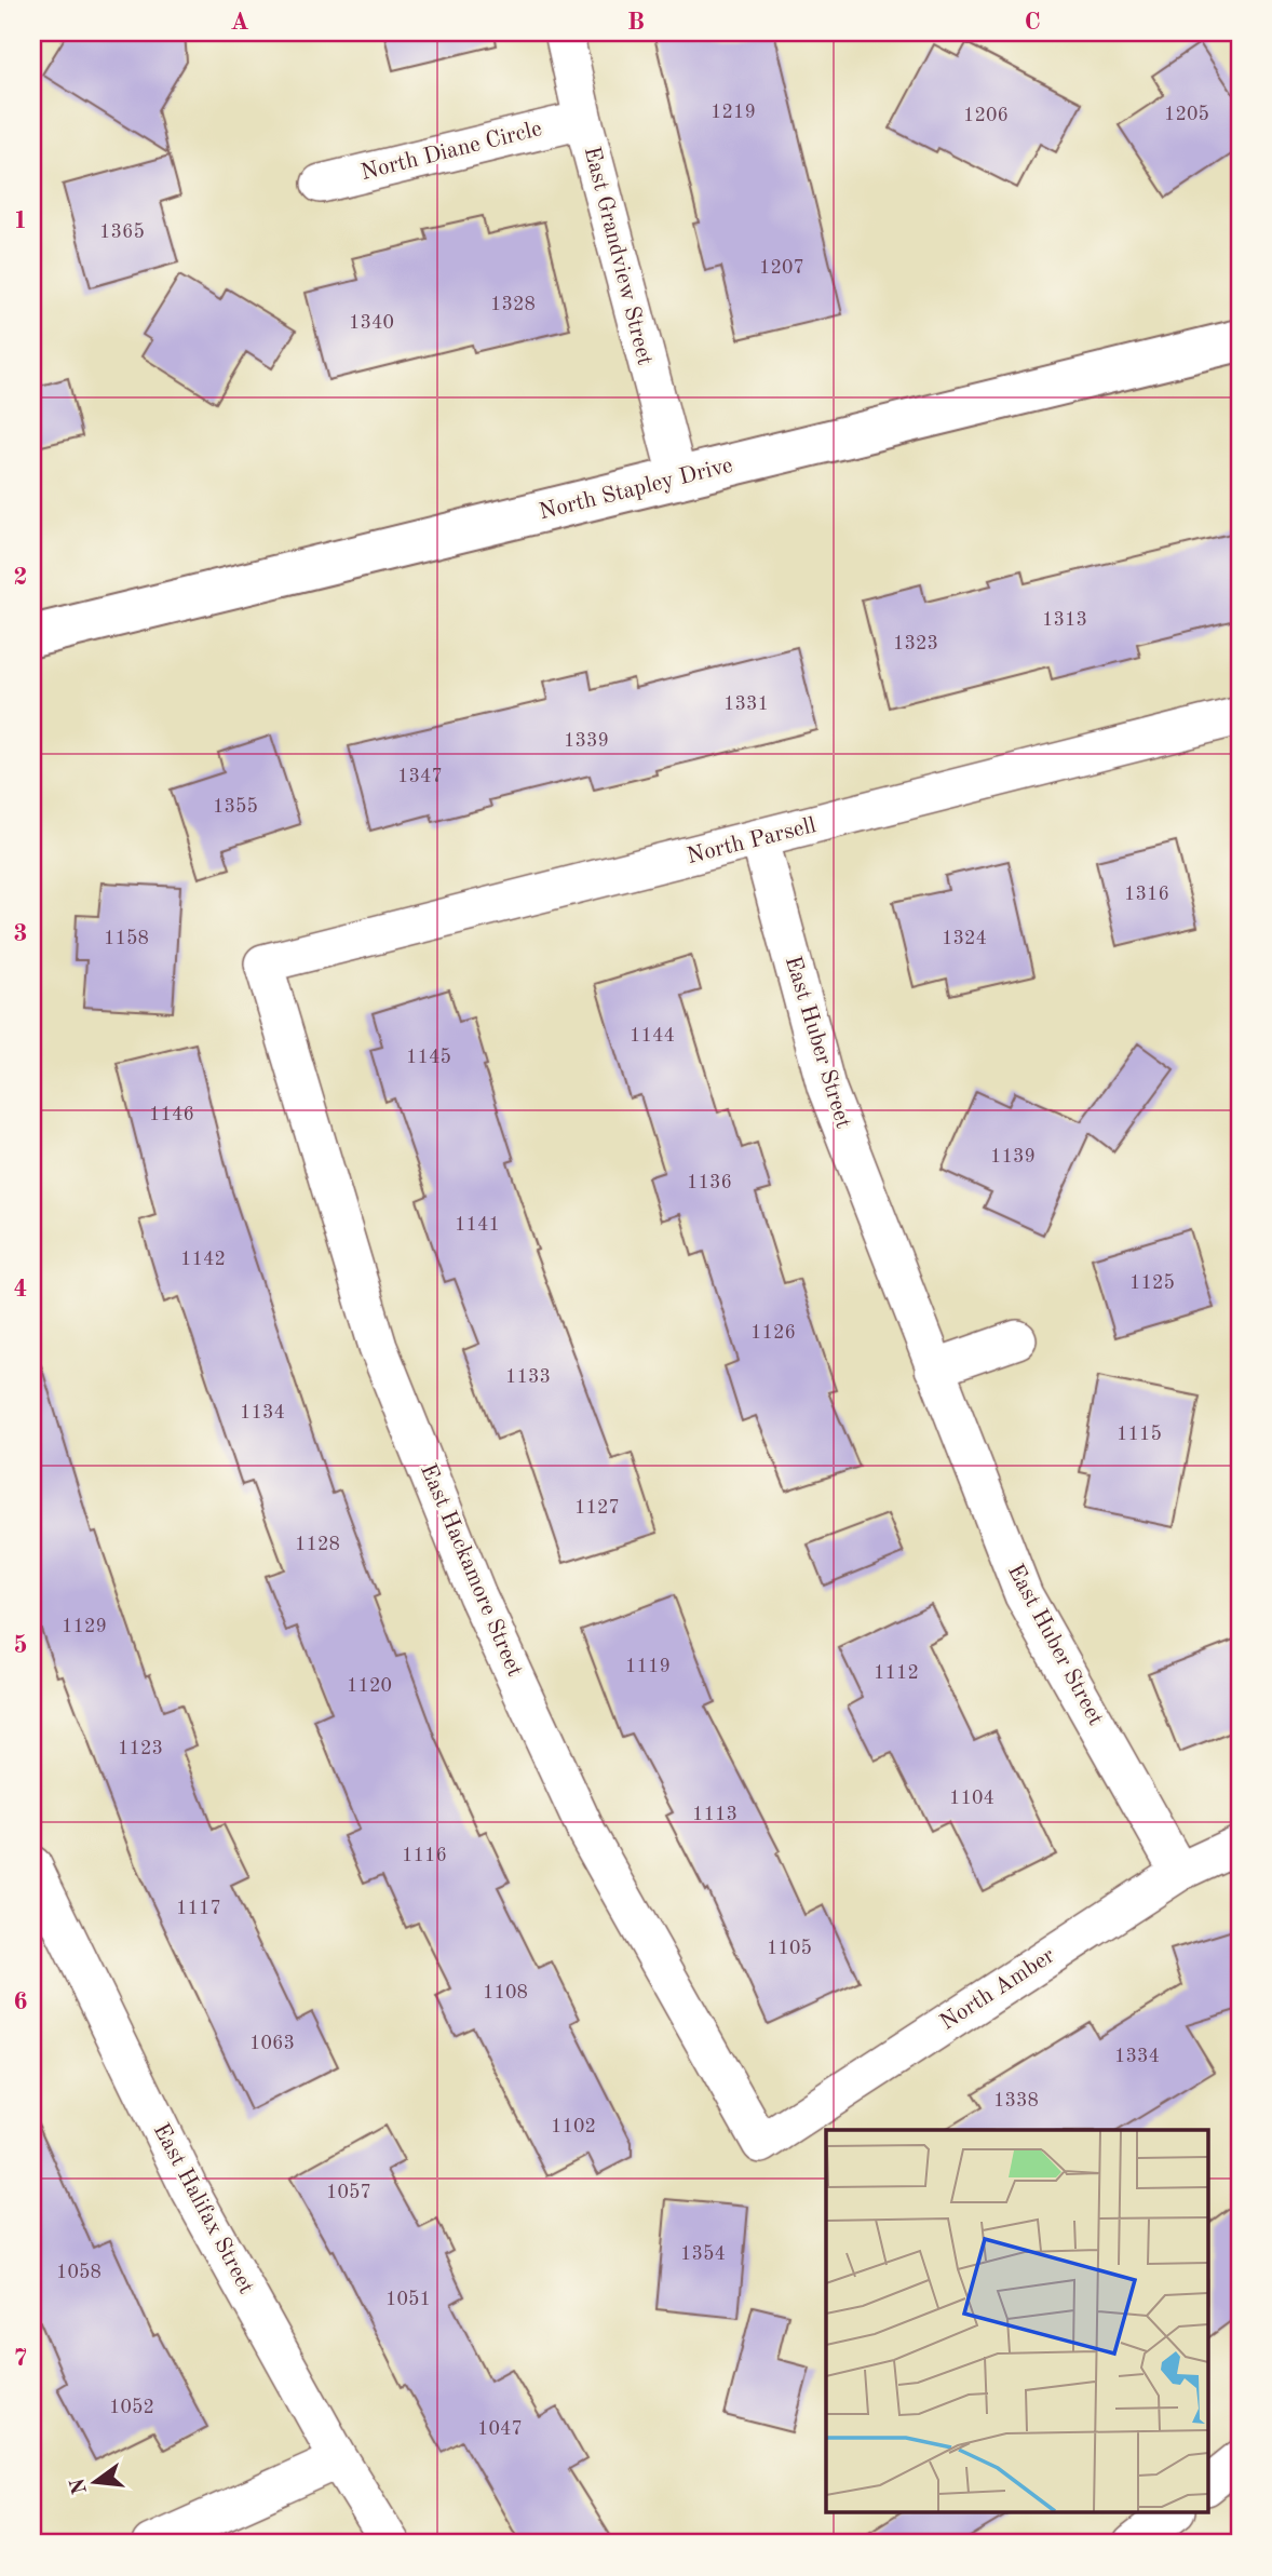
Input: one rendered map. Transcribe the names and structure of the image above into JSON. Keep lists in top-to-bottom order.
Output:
{
  "streets": {
    "main road": ["North Stapley Drive"],
    "street": [
      "North Diane Circle",
      "East Grandview Street",
      "North Parsell",
      "East Huber Street",
      "East Hackamore Street",
      "North Amber",
      "East Halifax Street"
    ]
  },
  "crossings": [
    ["North Diane Circle", "East Grandview Street"],
    ["East Grandview Street", "North Stapley Drive"],
    ["North Parsell", "East Huber Street"],
    ["North Parsell", "East Hackamore Street"],
    ["East Huber Street", "North Amber"],
    ["East Hackamore Street", "North Amber"]
  ],
  "house_numbers": [
    "1219",
    "1205",
    "1206",
    "1365",
    "1207",
    "1328",
    "1340",
    "1313",
    "1323",
    "1331",
    "1339",
    "1347",
    "1355",
    "1316",
    "1158",
    "1324",
    "1144",
    "1145",
    "1146",
    "1139",
    "1136",
    "1141",
    "1142",
    "1125",
    "1126",
    "1133",
    "1134",
    "1115",
    "1127",
    "1128",
    "1129",
    "1119",
    "1112",
    "1120",
    "1123",
    "1104",
    "1113",
    "1116",
    "1117",
    "1105",
    "1108",
    "1063",
    "1334",
    "1338",
    "1102",
    "1057",
    "1354",
    "1058",
    "1051",
    "1052",
    "1047"
  ],
  "north": "left",
  "grid": {
    "columns": ["A", "B", "C"],
    "rows": [
      "1",
      "2",
      "3",
      "4",
      "5",
      "6",
      "7"
    ]
  }
}
